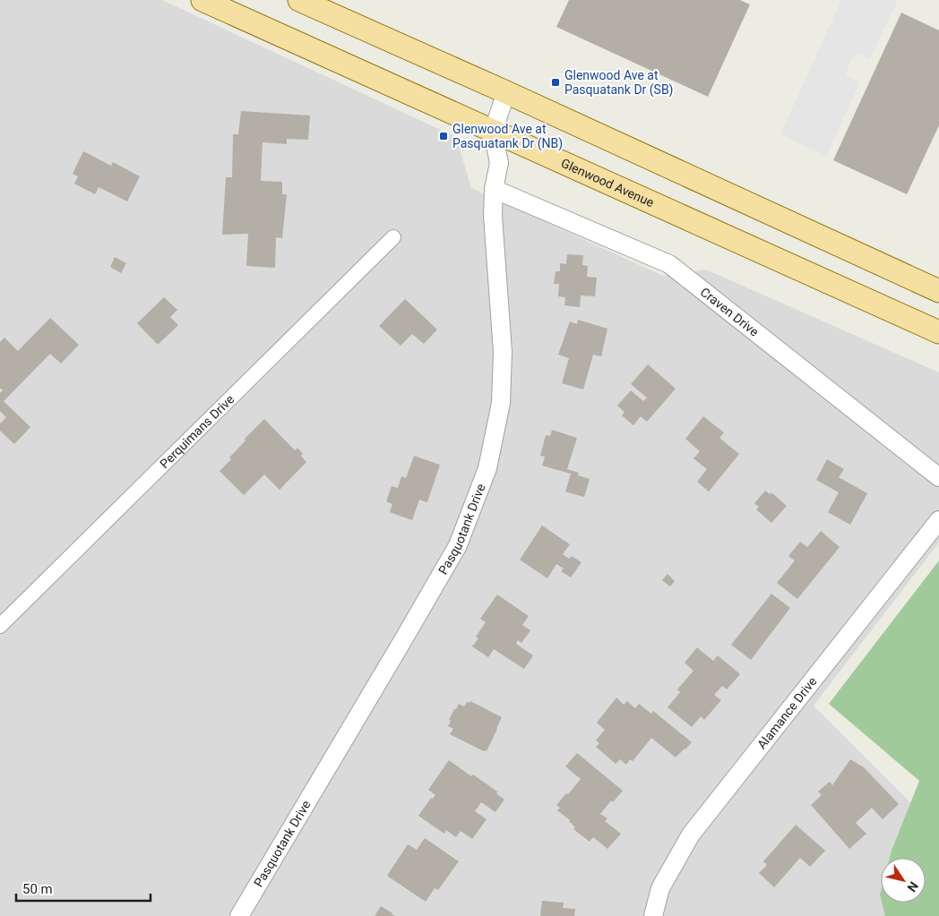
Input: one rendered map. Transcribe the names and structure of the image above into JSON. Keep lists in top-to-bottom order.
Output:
{
  "streets": {
    "main road": ["Glenwood Avenue"],
    "street": [
      "Craven Drive",
      "Perquimans Drive",
      "Pasquotank Drive",
      "Alamance Drive"
    ]
  },
  "crossings": [
    ["Glenwood Avenue", "Pasquotank Drive"],
    ["Craven Drive", "Pasquotank Drive"]
  ],
  "places": {
    "transit": ["Glenwood Ave at Pasquatank Dr (SB)", "Glenwood Ave at Pasquatank Dr (NB)"]
  },
  "scale_bar": "50 m",
  "north": "bottom right"
}
